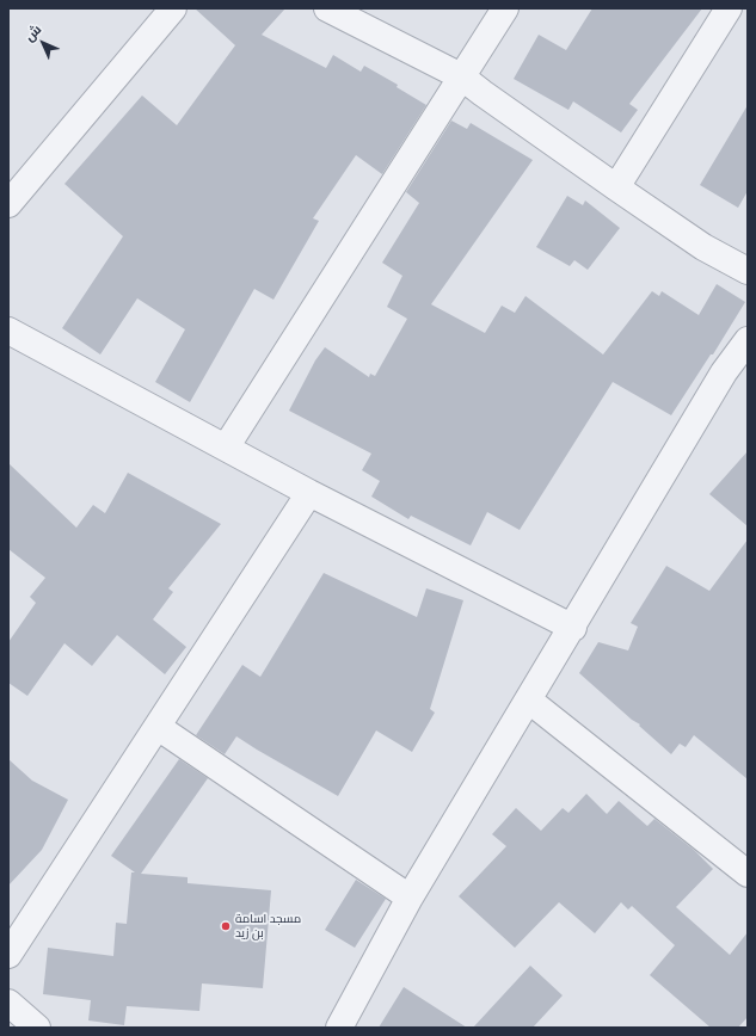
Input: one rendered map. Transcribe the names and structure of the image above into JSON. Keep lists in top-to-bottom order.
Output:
{
  "places": ["مسجد اسامة بن زيد"],
  "north": "top left"
}
